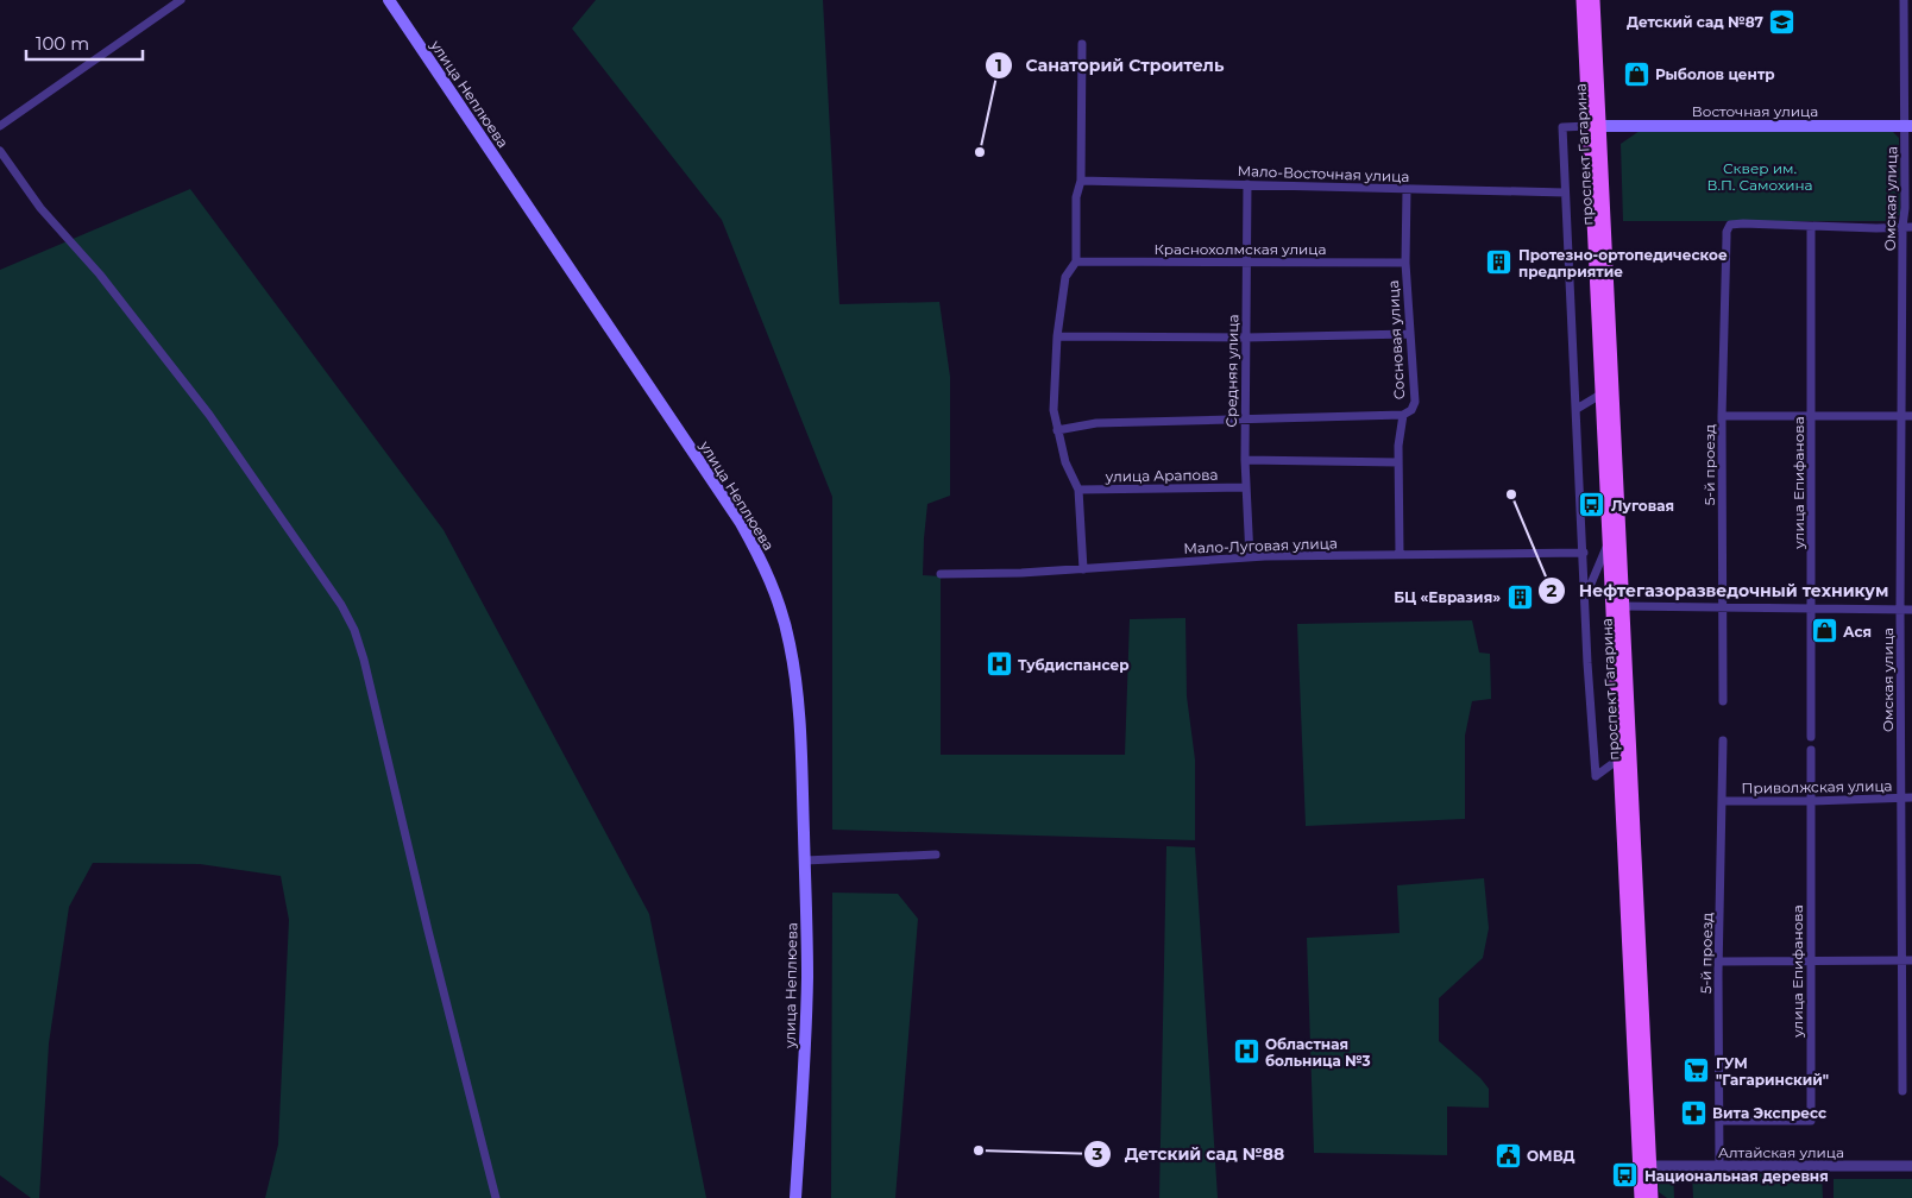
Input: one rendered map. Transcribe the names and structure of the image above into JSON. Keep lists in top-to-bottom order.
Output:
{
  "streets": {
    "main road": ["улица Неплюева", "Восточная улица", "проспект Гагарина"],
    "street": [
      "Мало-Восточная улица",
      "Омская улица",
      "Краснохолмская улица",
      "Сосновая улица",
      "Средняя улица",
      "5-й проезд",
      "улица Арапова",
      "улица Епифанова",
      "Мало-Луговая улица",
      "Приволжская улица",
      "Алтайская улица"
    ]
  },
  "crossings": [
    ["Восточная улица", "проспект Гагарина"],
    ["Восточная улица", "Омская улица"],
    ["проспект Гагарина", "Алтайская улица"],
    ["Мало-Восточная улица", "Сосновая улица"],
    ["Мало-Восточная улица", "Средняя улица"],
    ["Омская улица", "Приволжская улица"],
    ["Краснохолмская улица", "Сосновая улица"],
    ["Краснохолмская улица", "Средняя улица"],
    ["Сосновая улица", "Мало-Луговая улица"],
    ["Средняя улица", "улица Арапова"],
    ["Средняя улица", "Мало-Луговая улица"],
    ["5-й проезд", "улица Епифанова"],
    ["5-й проезд", "Приволжская улица"],
    ["5-й проезд", "Алтайская улица"],
    ["улица Епифанова", "Приволжская улица"]
  ],
  "parks": ["Сквер им. В.П. Самохина"],
  "places": {
    "school or university": ["Детский сад №87"],
    "shop": ["Рыболов центр", "Ася"],
    "other": ["Санаторий Строитель", "Нефтегазоразведочный техникум", "Детский сад №88"],
    "building": ["Протезно-ортопедическое предприятие", "БЦ «Евразия»"],
    "bus stop": ["Луговая", "Национальная деревня"],
    "hospital": ["Тубдиспансер", "Областная больница №3"],
    "supermarket": ["ГУМ \"Гагаринский\""],
    "pharmacy": ["Вита Экспресс"],
    "public building": ["ОМВД"]
  },
  "scale_bar": "100 m"
}
